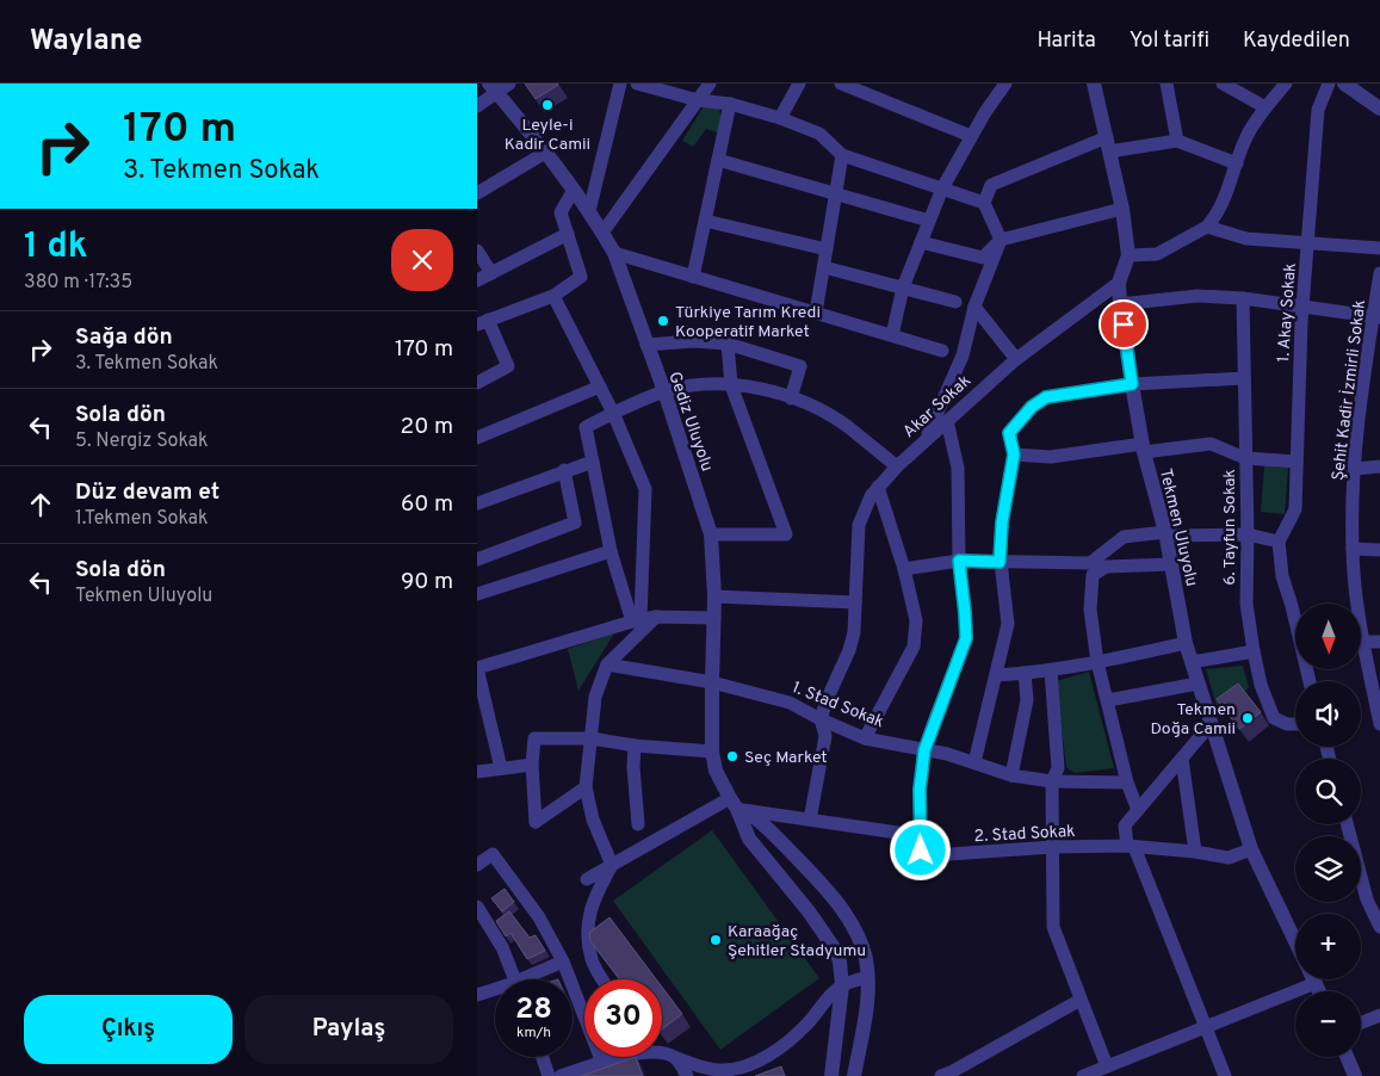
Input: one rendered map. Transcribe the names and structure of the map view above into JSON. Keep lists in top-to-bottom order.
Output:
{
  "streets": {
    "street": [
      "1. Akay Sokak",
      "Şehit Kadir İzmirli Sokak",
      "Akar Sokak",
      "Gediz Uluyolu",
      "Tekmen Uluyolu",
      "6. Tayfun Sokak",
      "1. Stad Sokak",
      "2. Stad Sokak"
    ]
  },
  "crossings": [
    ["Akar Sokak", "Tekmen Uluyolu"],
    ["Akar Sokak", "1. Stad Sokak"],
    ["Gediz Uluyolu", "1. Stad Sokak"],
    ["Tekmen Uluyolu", "2. Stad Sokak"]
  ],
  "places": [
    "Leyle-i Kadir Camii",
    "Türkiye Tarım Kredi Kooperatif Market",
    "Tekmen Doğa Camii",
    "Seç Market",
    "Karaağaç Şehitler Stadyumu"
  ],
  "north": "bottom",
  "page": {
    "header": "Waylane",
    "nav": ["Harita", "Yol tarifi", "Kaydedilen"],
    "turn": ["170 m", "3. Tekmen Sokak"],
    "heading": ["1 dk", "380 m · 17:35"],
    "list": [
      {
        "name": "Sağa dön",
        "note": "3. Tekmen Sokak",
        "value": "170 m"
      },
      {
        "name": "Sola dön",
        "note": "5. Nergiz Sokak",
        "value": "20 m"
      },
      {
        "name": "Düz devam et",
        "note": "1.Tekmen Sokak",
        "value": "60 m"
      },
      {
        "name": "Sola dön",
        "note": "Tekmen Uluyolu",
        "value": "90 m"
      }
    ],
    "map_buttons": ["+", "−"],
    "speed": "28 km/h",
    "limit": "30",
    "buttons": ["Çıkış", "Paylaş"]
  }
}
